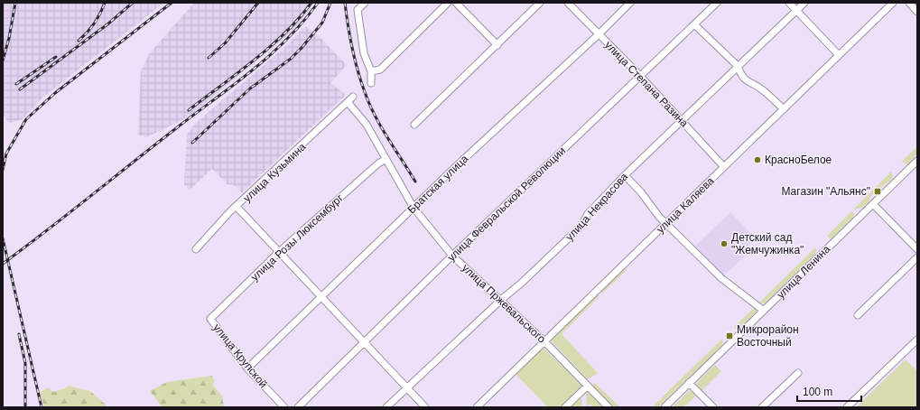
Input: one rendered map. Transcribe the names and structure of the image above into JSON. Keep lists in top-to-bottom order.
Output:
{
  "streets": {
    "street": [
      "улица Степана Разина",
      "улица Кузьмина",
      "Братская улица",
      "улица Февральской Революции",
      "улица Каляева",
      "улица Некрасова",
      "улица Розы Люксембург",
      "улица Ленина",
      "улица Пржевальского",
      "улица Крупской"
    ]
  },
  "crossings": [
    ["улица Степана Разина", "Братская улица"],
    ["улица Степана Разина", "улица Февральской Революции"],
    ["улица Степана Разина", "улица Каляева"],
    ["улица Степана Разина", "улица Некрасова"],
    ["улица Кузьмина", "улица Пржевальского"],
    ["Братская улица", "улица Пржевальского"],
    ["Братская улица", "улица Крупской"],
    ["улица Февральской Революции", "улица Пржевальского"],
    ["улица Каляева", "улица Пржевальского"],
    ["улица Некрасова", "улица Пржевальского"],
    ["улица Розы Люксембург", "улица Пржевальского"],
    ["улица Розы Люксембург", "улица Крупской"]
  ],
  "places": {
    "other": ["КрасноБелое", "Детский сад \"Жемчужинка\""],
    "transit": ["Магазин \"Альянс\"", "Микрорайон Восточный"]
  },
  "scale_bar": "100 m"
}
